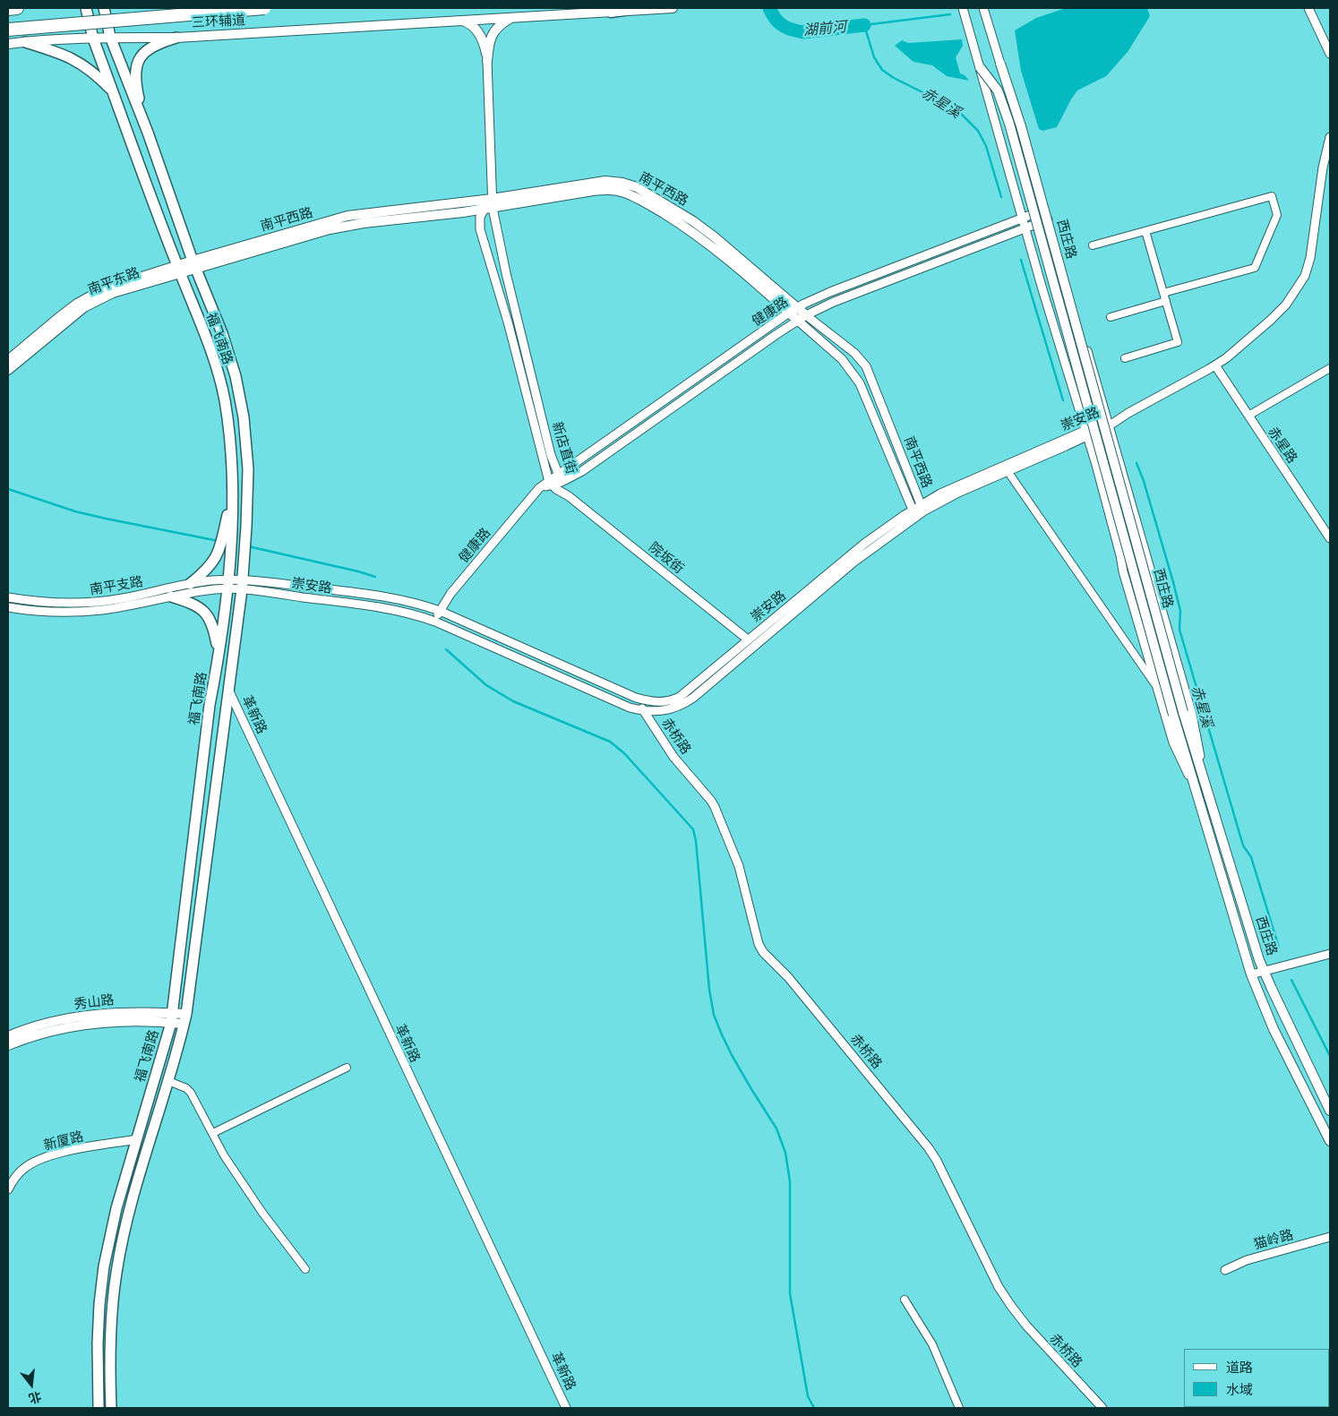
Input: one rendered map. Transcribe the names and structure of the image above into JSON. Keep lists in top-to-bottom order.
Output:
{
  "streets": {
    "main road": [
      "三环辅道",
      "南平西路",
      "西庄路",
      "南平东路",
      "福飞南路",
      "秀山路"
    ],
    "street": [
      "健康路",
      "崇安路",
      "赤星路",
      "新店直街",
      "院坂街",
      "南平支路",
      "革新路",
      "赤桥路",
      "新厦路",
      "猫岭路"
    ]
  },
  "crossings": [
    ["三环辅道", "福飞南路"],
    ["南平西路", "南平东路"],
    ["南平西路", "健康路"],
    ["南平西路", "福飞南路"],
    ["南平西路", "崇安路"],
    ["南平西路", "新店直街"],
    ["南平东路", "福飞南路"],
    ["健康路", "崇安路"],
    ["健康路", "新店直街"],
    ["福飞南路", "崇安路"],
    ["福飞南路", "南平支路"],
    ["福飞南路", "革新路"],
    ["福飞南路", "秀山路"],
    ["福飞南路", "新厦路"],
    ["崇安路", "赤星路"],
    ["崇安路", "院坂街"],
    ["崇安路", "南平支路"],
    ["崇安路", "赤桥路"],
    ["新店直街", "院坂街"]
  ],
  "water": ["湖前河", "赤星溪"],
  "legend": ["道路", "水域"],
  "north": "bottom"
}
